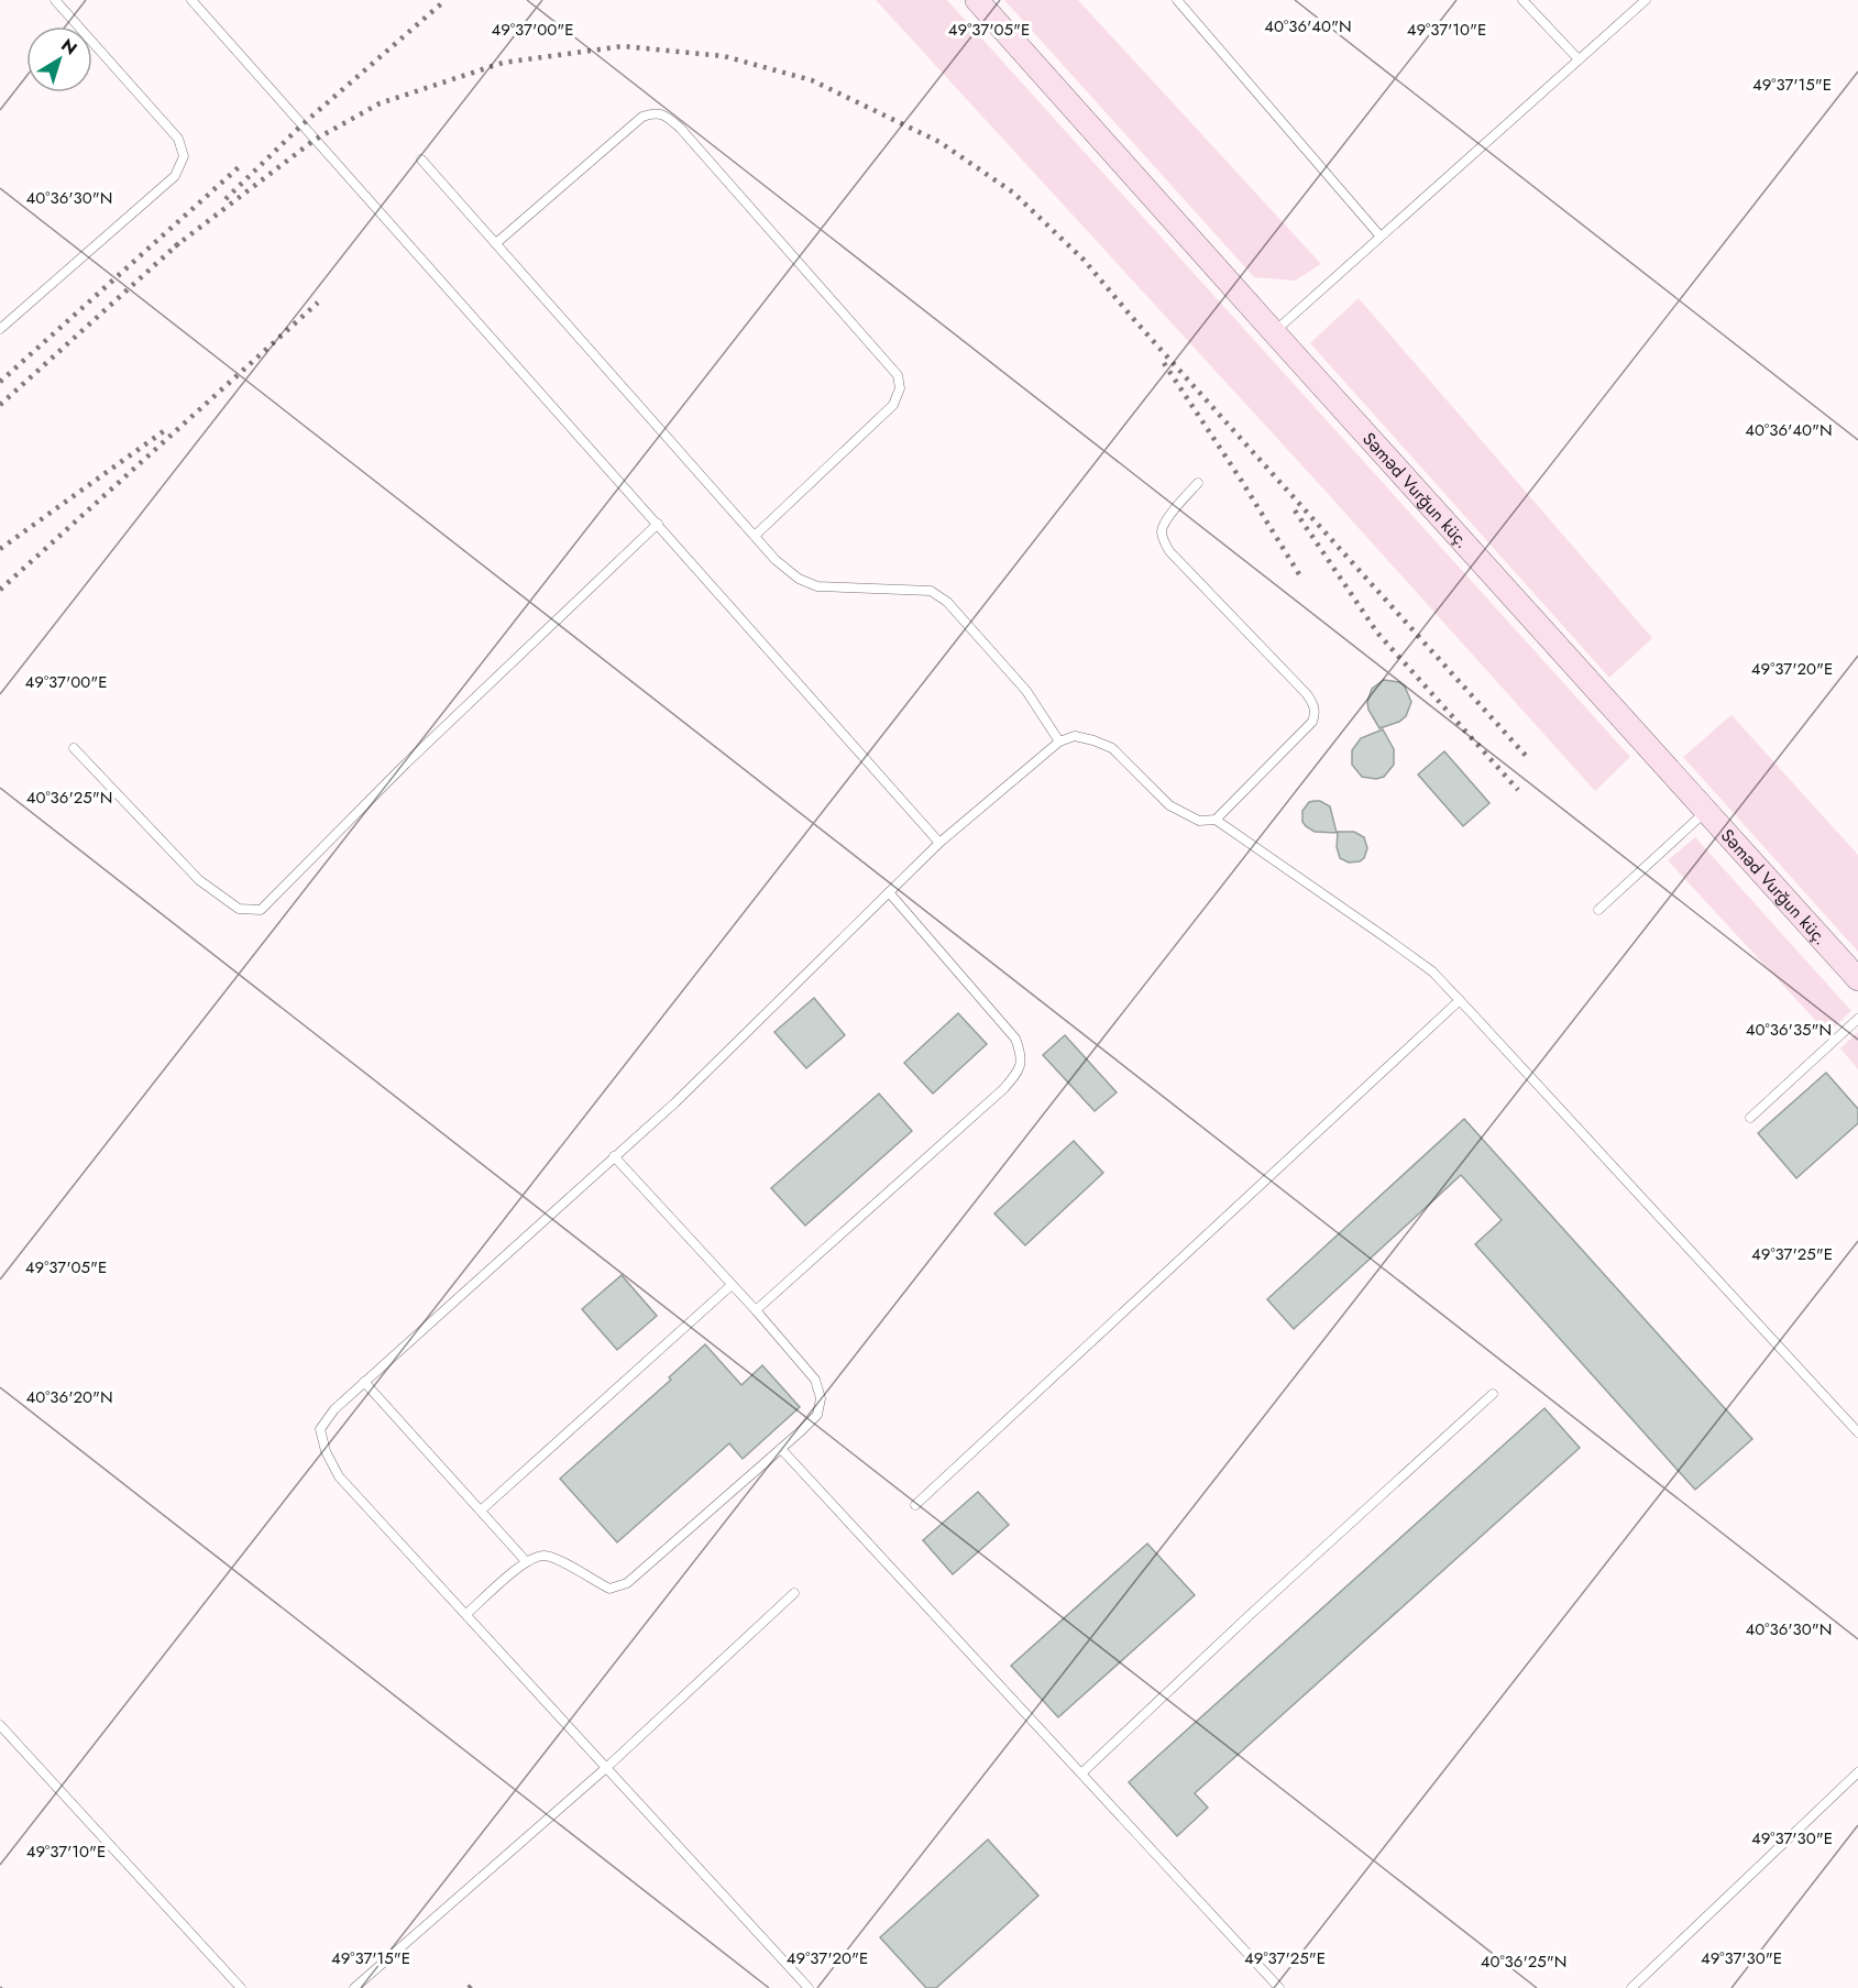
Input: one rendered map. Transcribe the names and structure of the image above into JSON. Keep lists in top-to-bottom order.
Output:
{
  "streets": {
    "main road": ["Səməd Vurğun küç."]
  },
  "north": "top right",
  "coordinates": [
    "40°36'40\"N",
    "49°37'00\"E",
    "49°37'05\"E",
    "49°37'10\"E",
    "49°37'15\"E",
    "40°36'30\"N",
    "49°37'20\"E",
    "40°36'25\"N",
    "40°36'35\"N",
    "49°37'25\"E",
    "40°36'20\"N",
    "49°37'30\"E"
  ]
}
